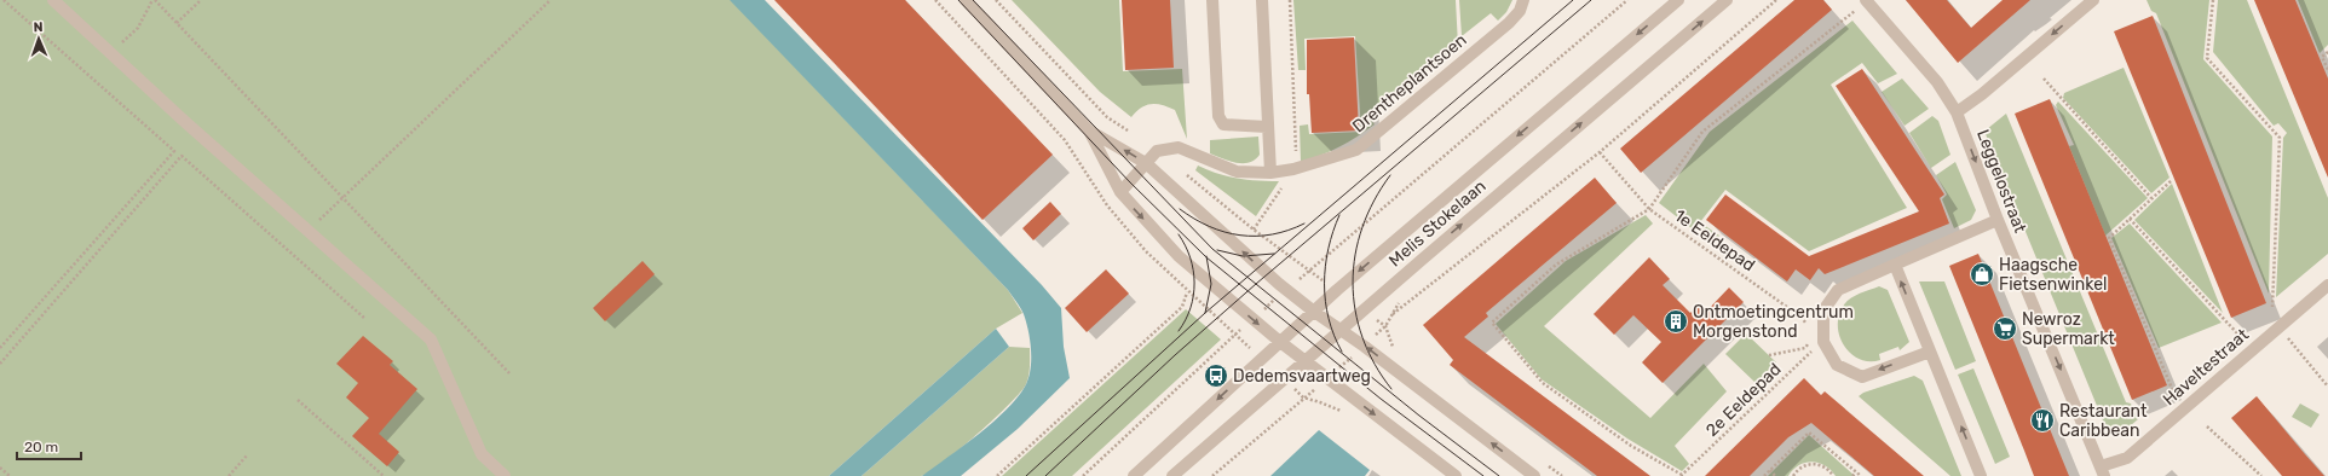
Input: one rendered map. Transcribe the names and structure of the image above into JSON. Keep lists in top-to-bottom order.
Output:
{
  "streets": {
    "street": [
      "Drentheplantsoen",
      "Leggelostraat",
      "Melis Stokelaan",
      "Haveltestraat"
    ],
    "path": ["1e Eeldepad", "2e Eeldepad"]
  },
  "crossings": [
    ["Leggelostraat", "Haveltestraat"],
    ["1e Eeldepad", "2e Eeldepad"]
  ],
  "one_way": ["Leggelostraat"],
  "places": {
    "shop": ["Haagsche Fietsenwinkel"],
    "building": ["Ontmoetingcentrum Morgenstond"],
    "supermarket": ["Newroz Supermarkt"],
    "bus stop": ["Dedemsvaartweg"],
    "restaurant": ["Restaurant Caribbean"]
  },
  "scale_bar": "20 m",
  "north": "top"
}
